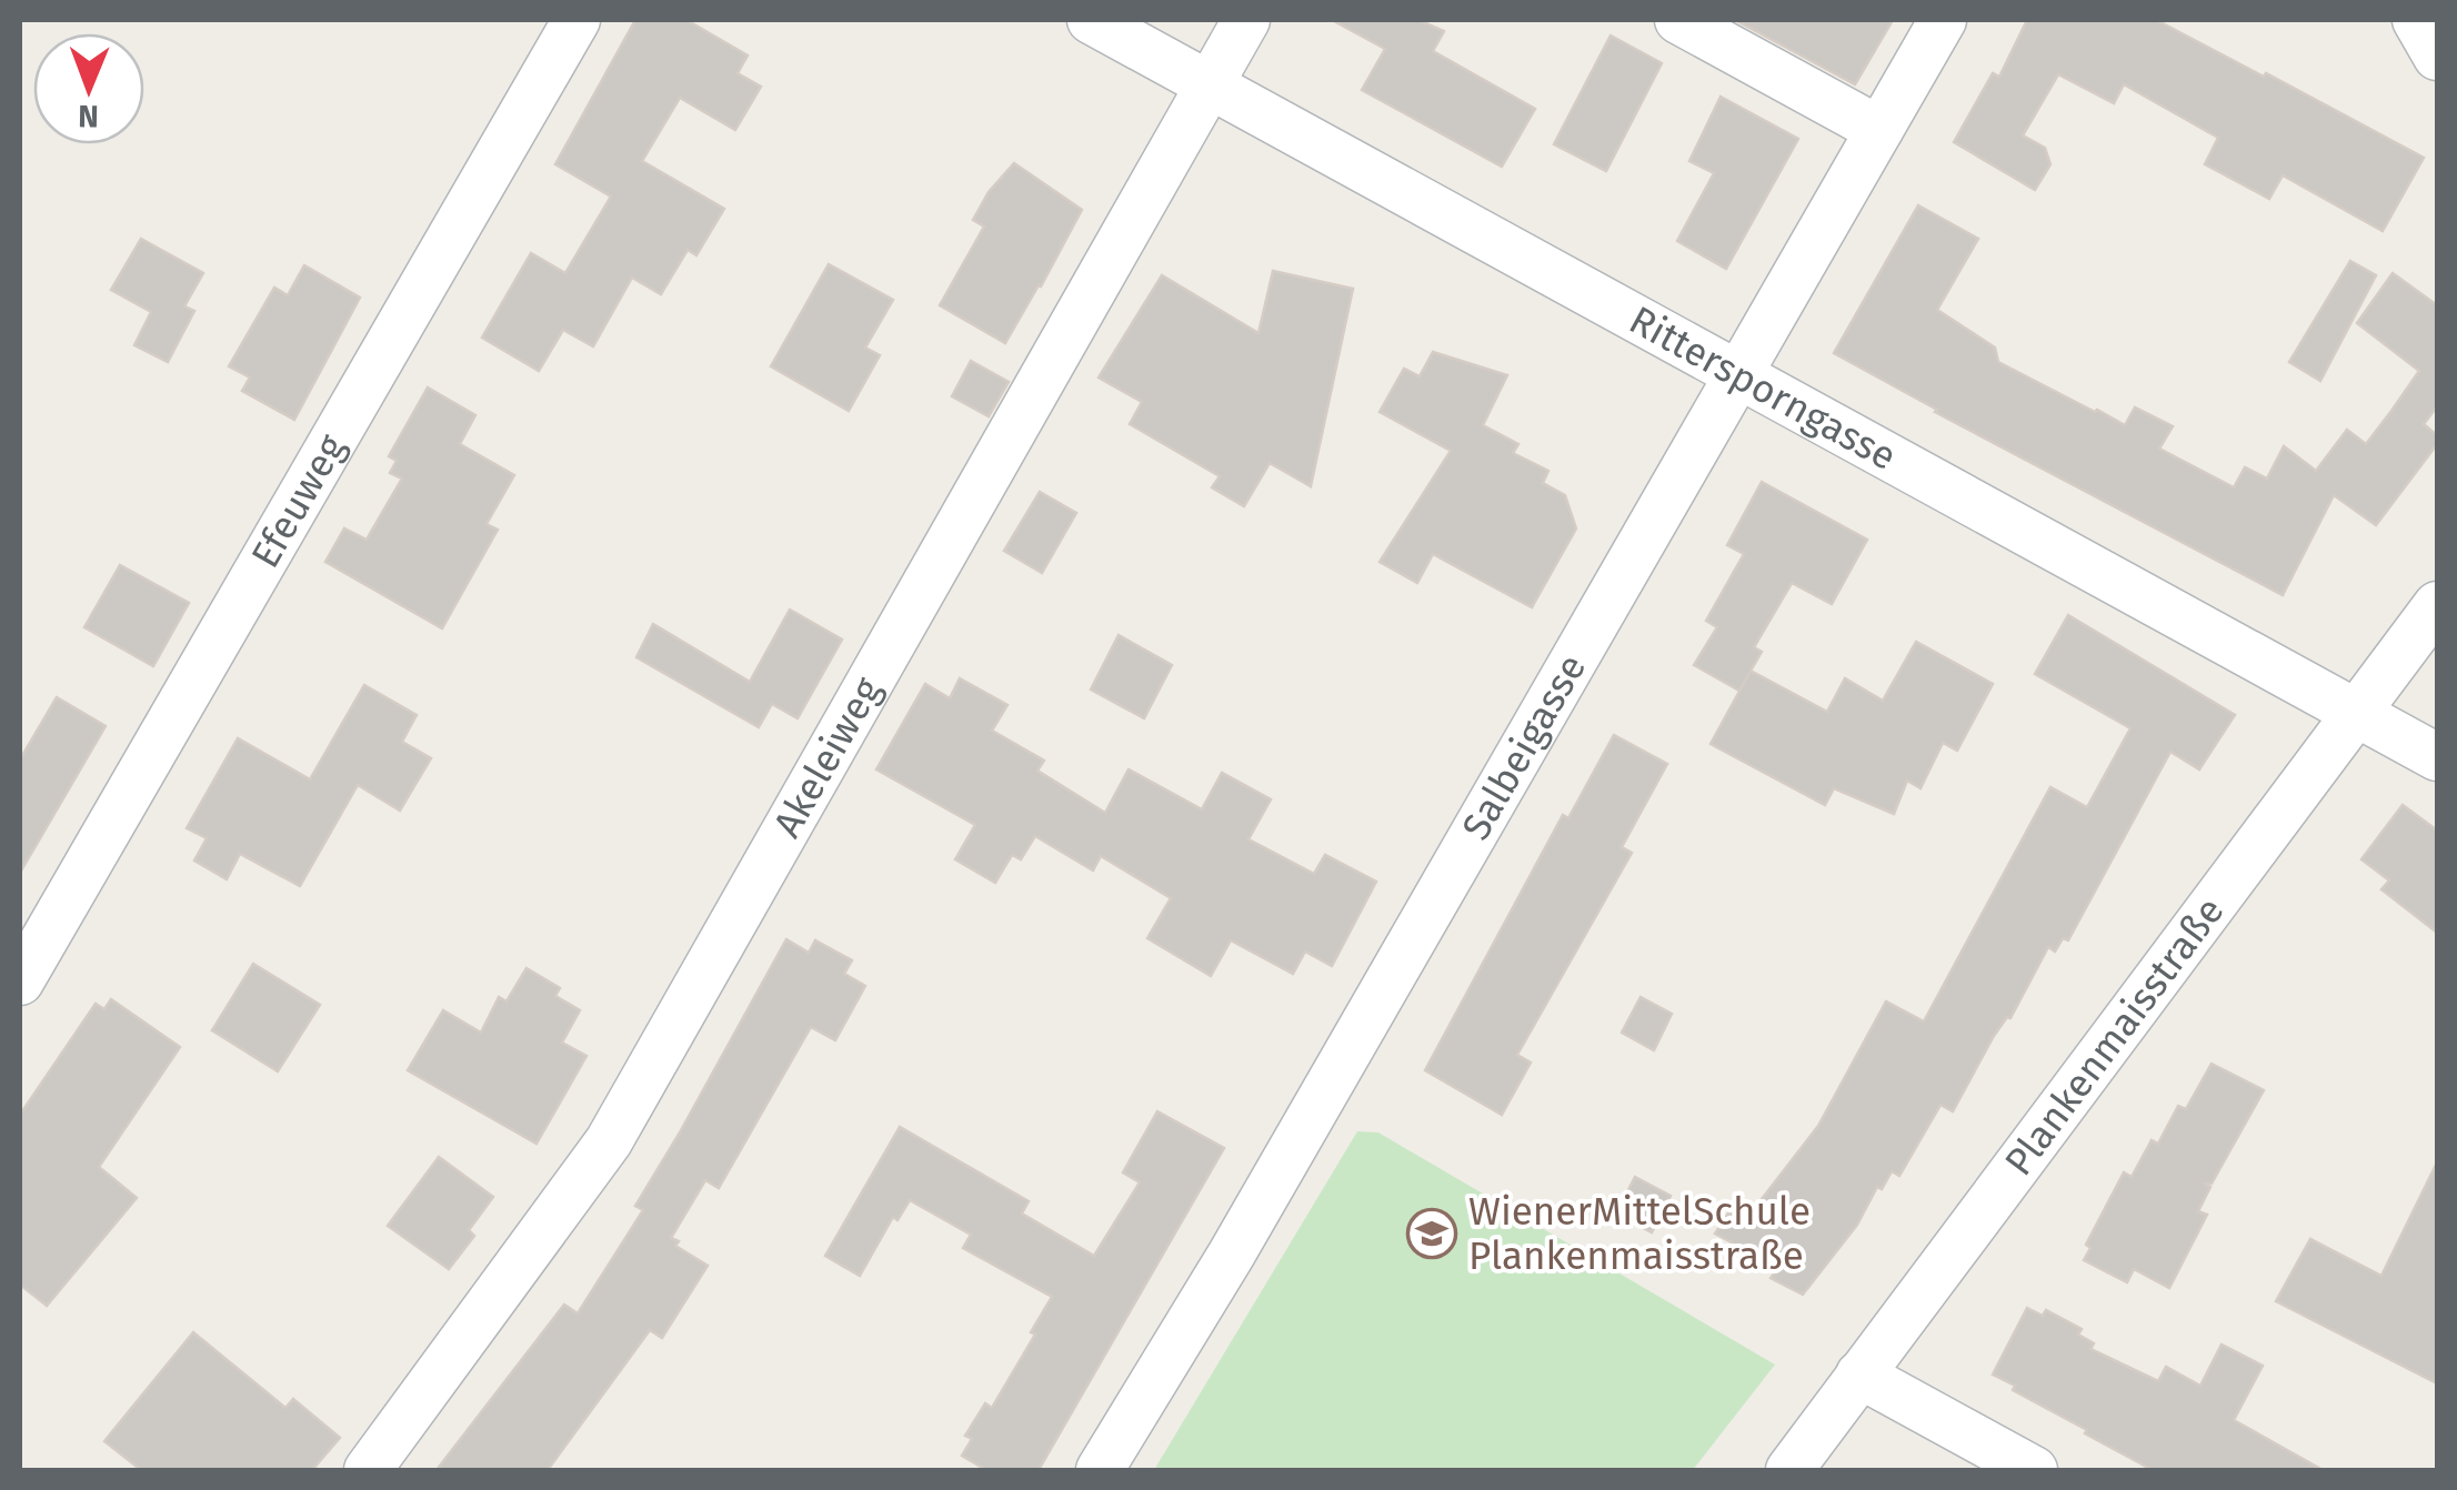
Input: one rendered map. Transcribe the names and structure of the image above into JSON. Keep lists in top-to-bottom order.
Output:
{
  "streets": {
    "street": [
      "Rittersporngasse",
      "Efeuweg",
      "Salbeigasse",
      "Akeleiweg",
      "Plankenmaisstraße"
    ]
  },
  "crossings": [
    ["Rittersporngasse", "Salbeigasse"],
    ["Rittersporngasse", "Akeleiweg"],
    ["Rittersporngasse", "Plankenmaisstraße"]
  ],
  "places": {
    "school or university": ["WienerMittelSchule Plankenmaisstraße"]
  },
  "north": "bottom"
}
